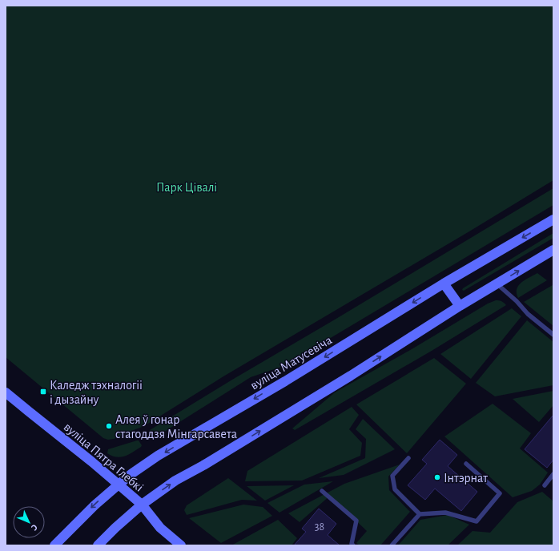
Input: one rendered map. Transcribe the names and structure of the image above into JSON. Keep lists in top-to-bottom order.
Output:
{
  "streets": {
    "main road": ["вуліца Матусевіча", "вуліца Пятра Глебкі"]
  },
  "crossings": [
    ["вуліца Матусевіча", "вуліца Пятра Глебкі"]
  ],
  "parks": ["Парк Цівалі"],
  "places": {
    "transit": ["Каледж тэхналогіі і дызайну"],
    "other": ["Алея ў гонар стагоддзя Мінгарсавета", "Інтэрнат"]
  },
  "house_numbers": ["38"],
  "north": "bottom right"
}
